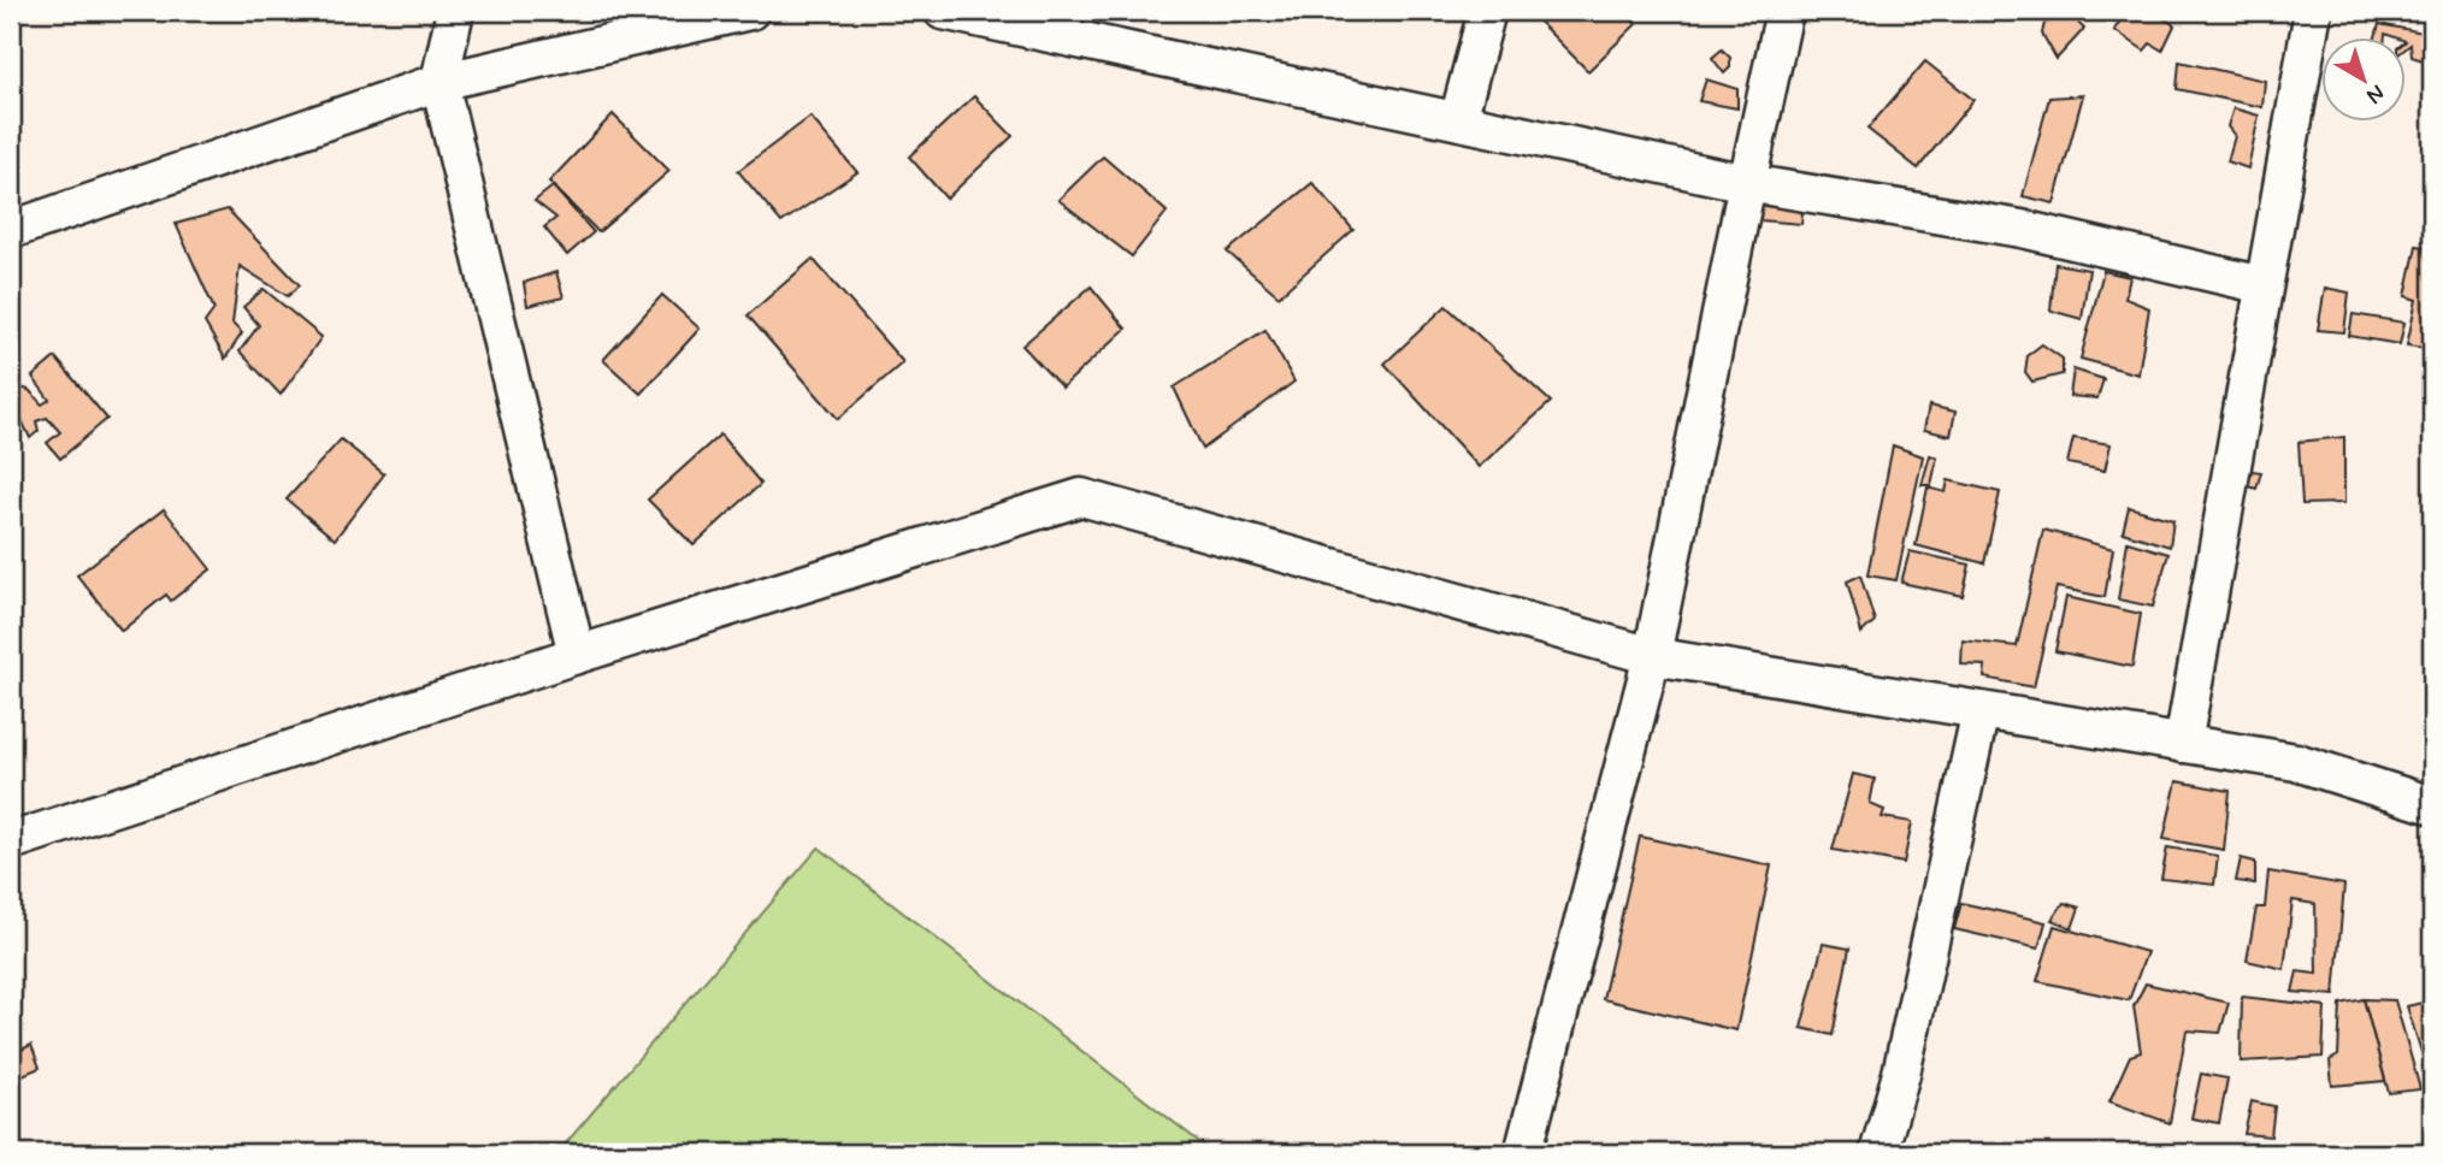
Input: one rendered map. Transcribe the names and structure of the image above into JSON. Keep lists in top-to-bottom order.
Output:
{
  "north": "bottom right"
}
